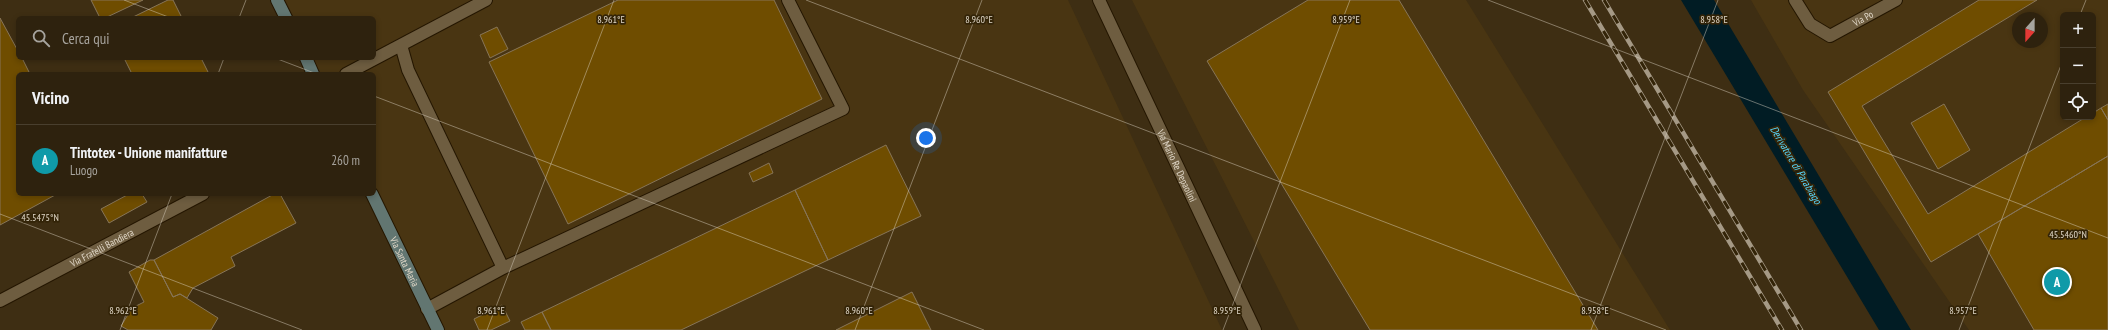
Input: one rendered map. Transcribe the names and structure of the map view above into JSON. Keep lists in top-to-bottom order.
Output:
{
  "streets": {
    "street": [
      "Via Po",
      "Via Mario Re Depaolini",
      "Via Fratelli Bandiera",
      "Via Santa Maria"
    ]
  },
  "water": ["Derivatore di Parabiago"],
  "north": "bottom",
  "page": {
    "map_buttons": ["+", "−"],
    "search": "Cerca qui",
    "heading": "Vicino",
    "list": [
      {
        "mark": "A",
        "name": "Tintotex - Unione manifatture",
        "note": "Luogo",
        "value": "260 m"
      }
    ],
    "pins": "A"
  },
  "coordinates": [
    "8.961°E",
    "8.960°E",
    "8.959°E",
    "8.958°E",
    "45.5475°N",
    "45.5460°N",
    "8.962°E",
    "8.957°E"
  ]
}
